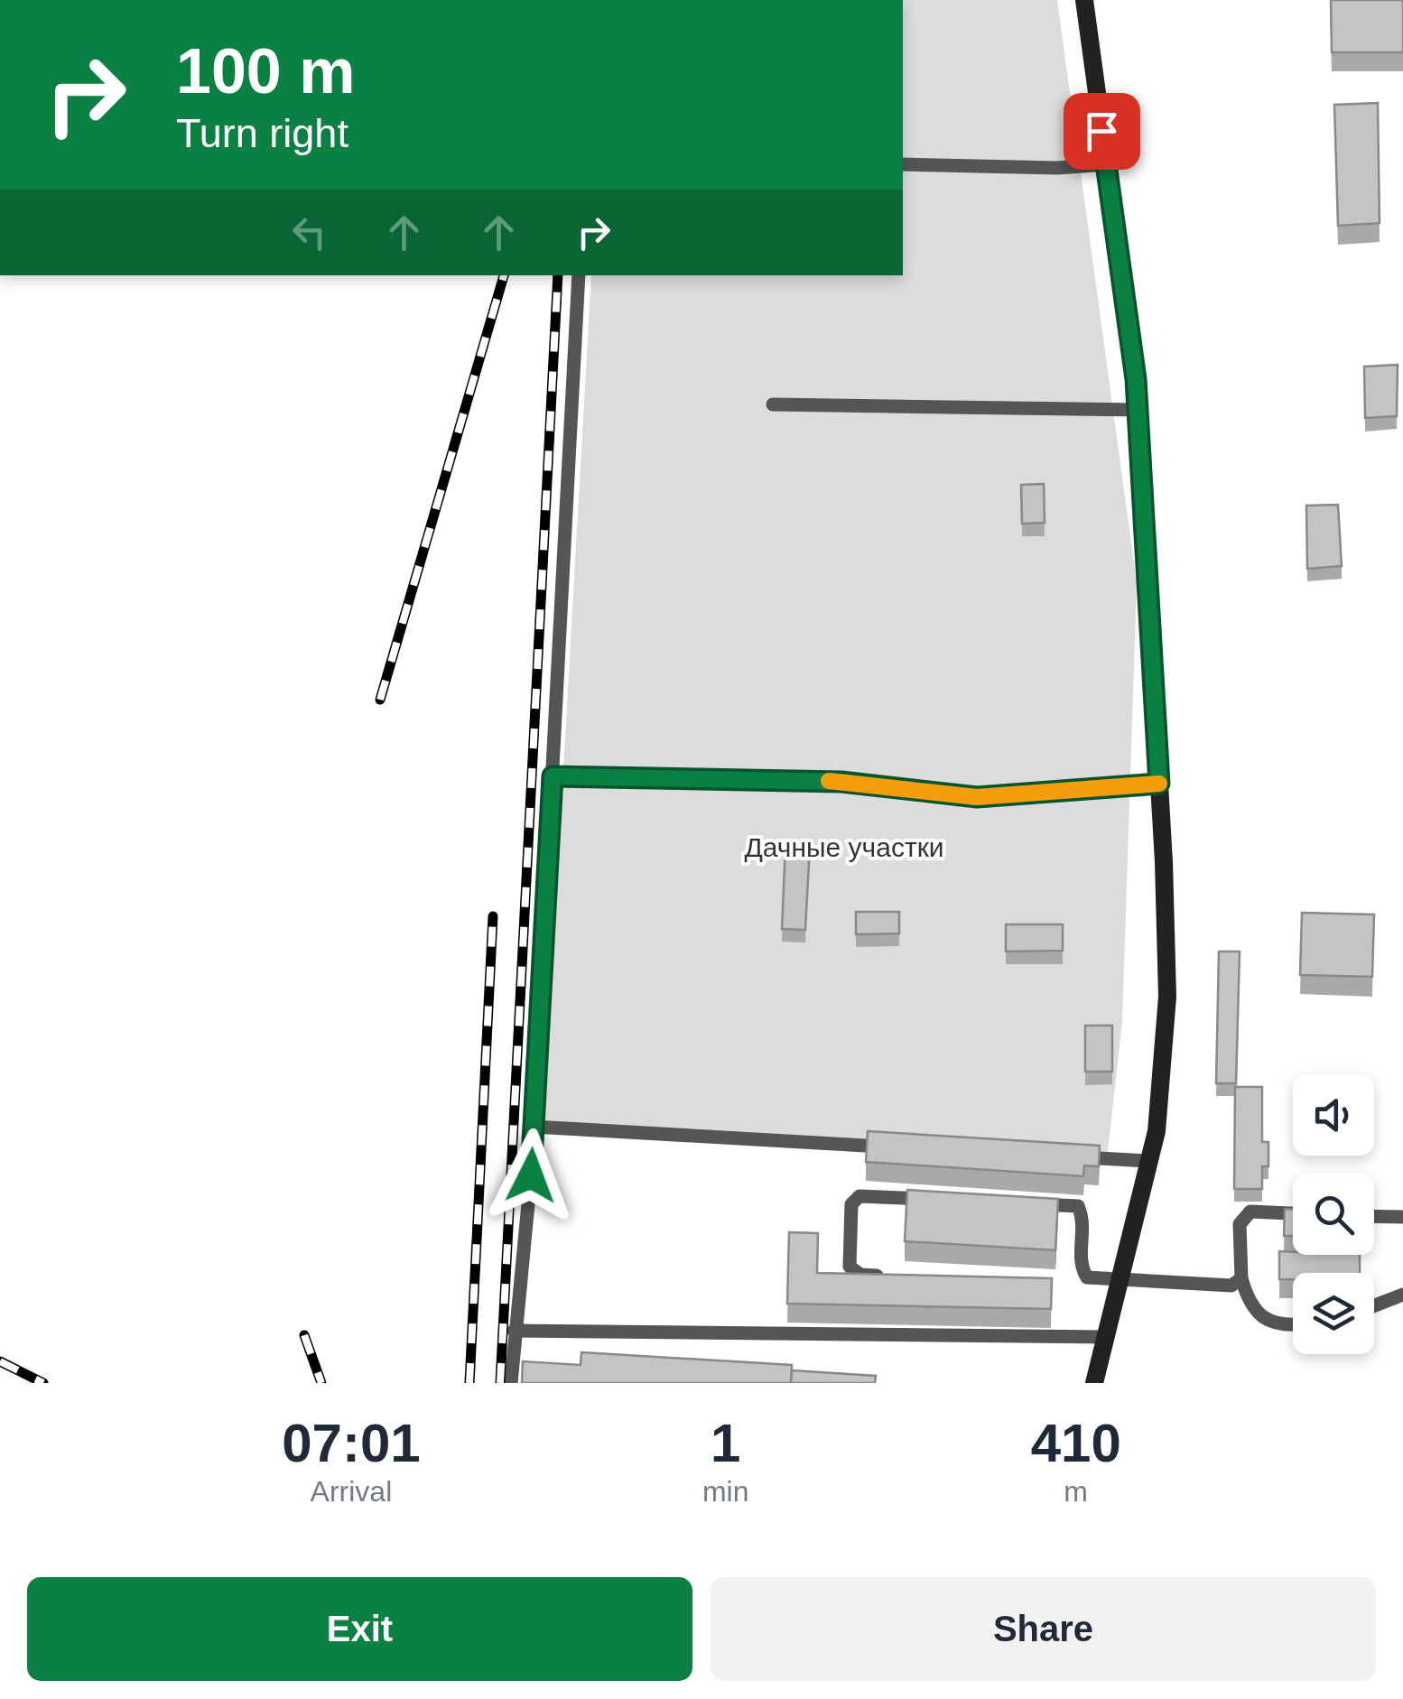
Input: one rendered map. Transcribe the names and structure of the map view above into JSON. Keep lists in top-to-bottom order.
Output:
{
  "parks": ["Дачные участки"],
  "page": {
    "turn": ["100 m", "Turn right"],
    "eta": [
      "07:01",
      "Arrival",
      "1",
      "min",
      "410",
      "m"
    ],
    "buttons": ["Exit", "Share"]
  }
}
